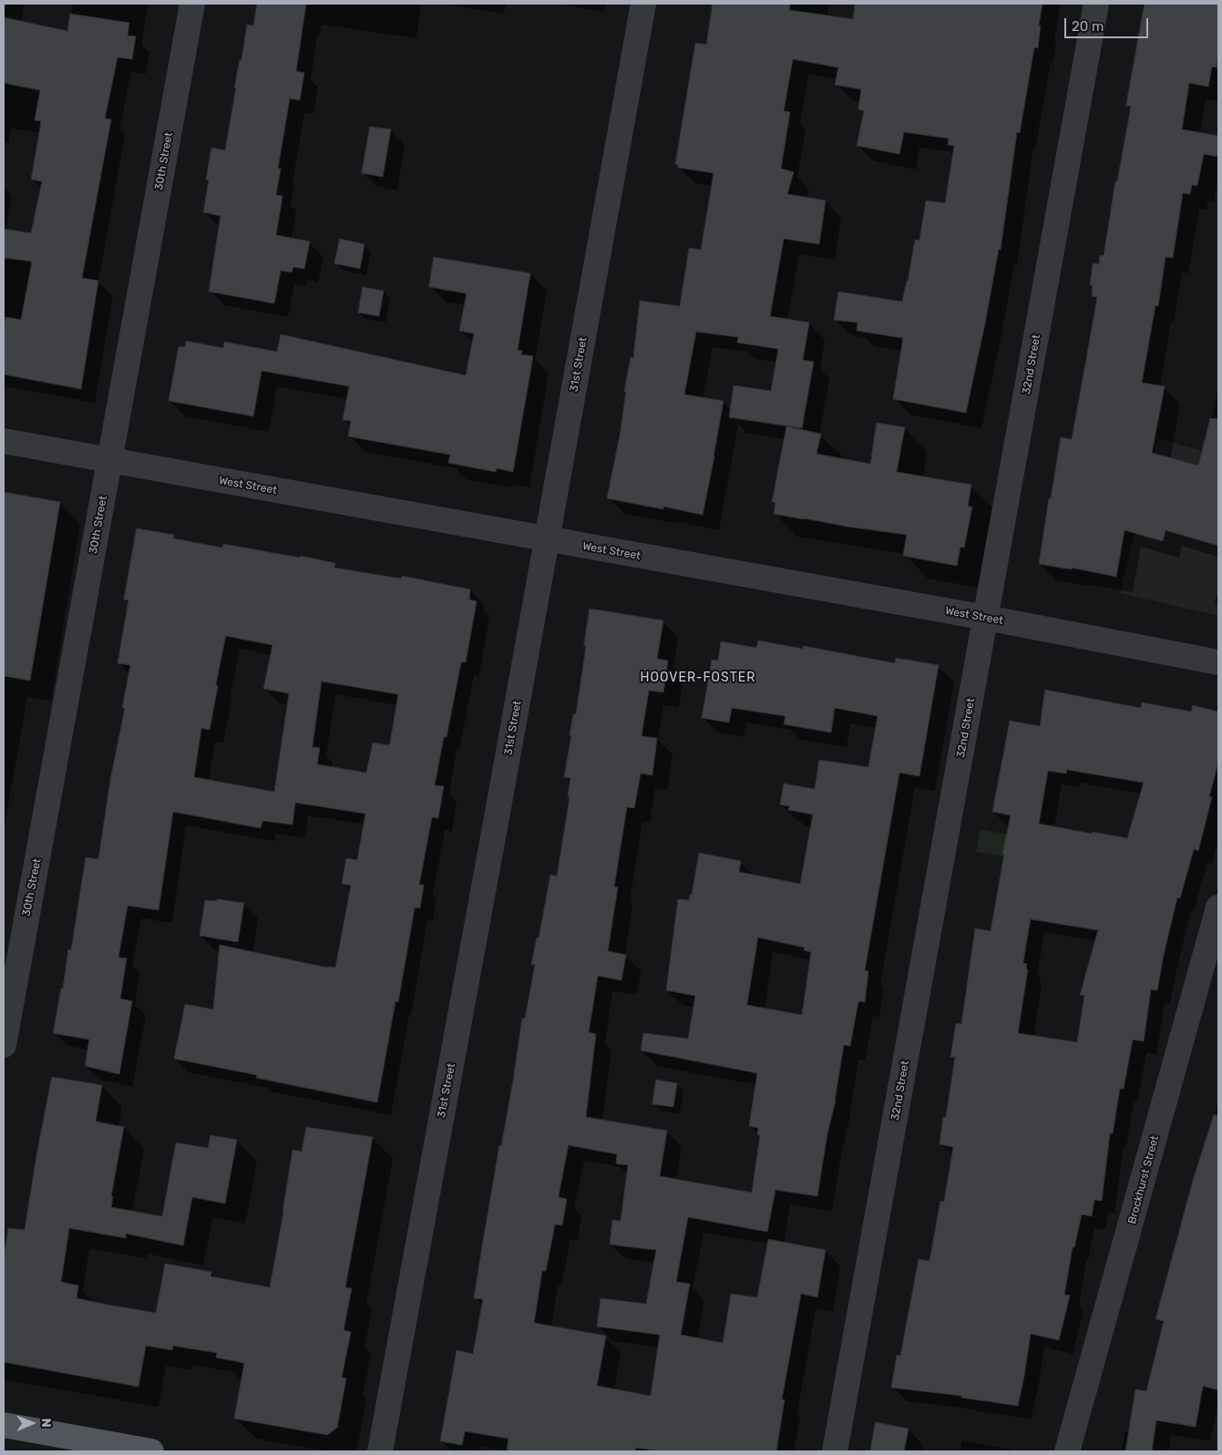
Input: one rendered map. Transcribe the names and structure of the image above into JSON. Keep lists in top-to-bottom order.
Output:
{
  "streets": {
    "street": [
      "30th Street",
      "31st Street",
      "32nd Street",
      "West Street",
      "Brockhurst Street"
    ]
  },
  "crossings": [
    ["30th Street", "West Street"],
    ["31st Street", "West Street"],
    ["32nd Street", "West Street"]
  ],
  "districts": ["HOOVER-FOSTER"],
  "scale_bar": "20 m",
  "north": "right"
}
